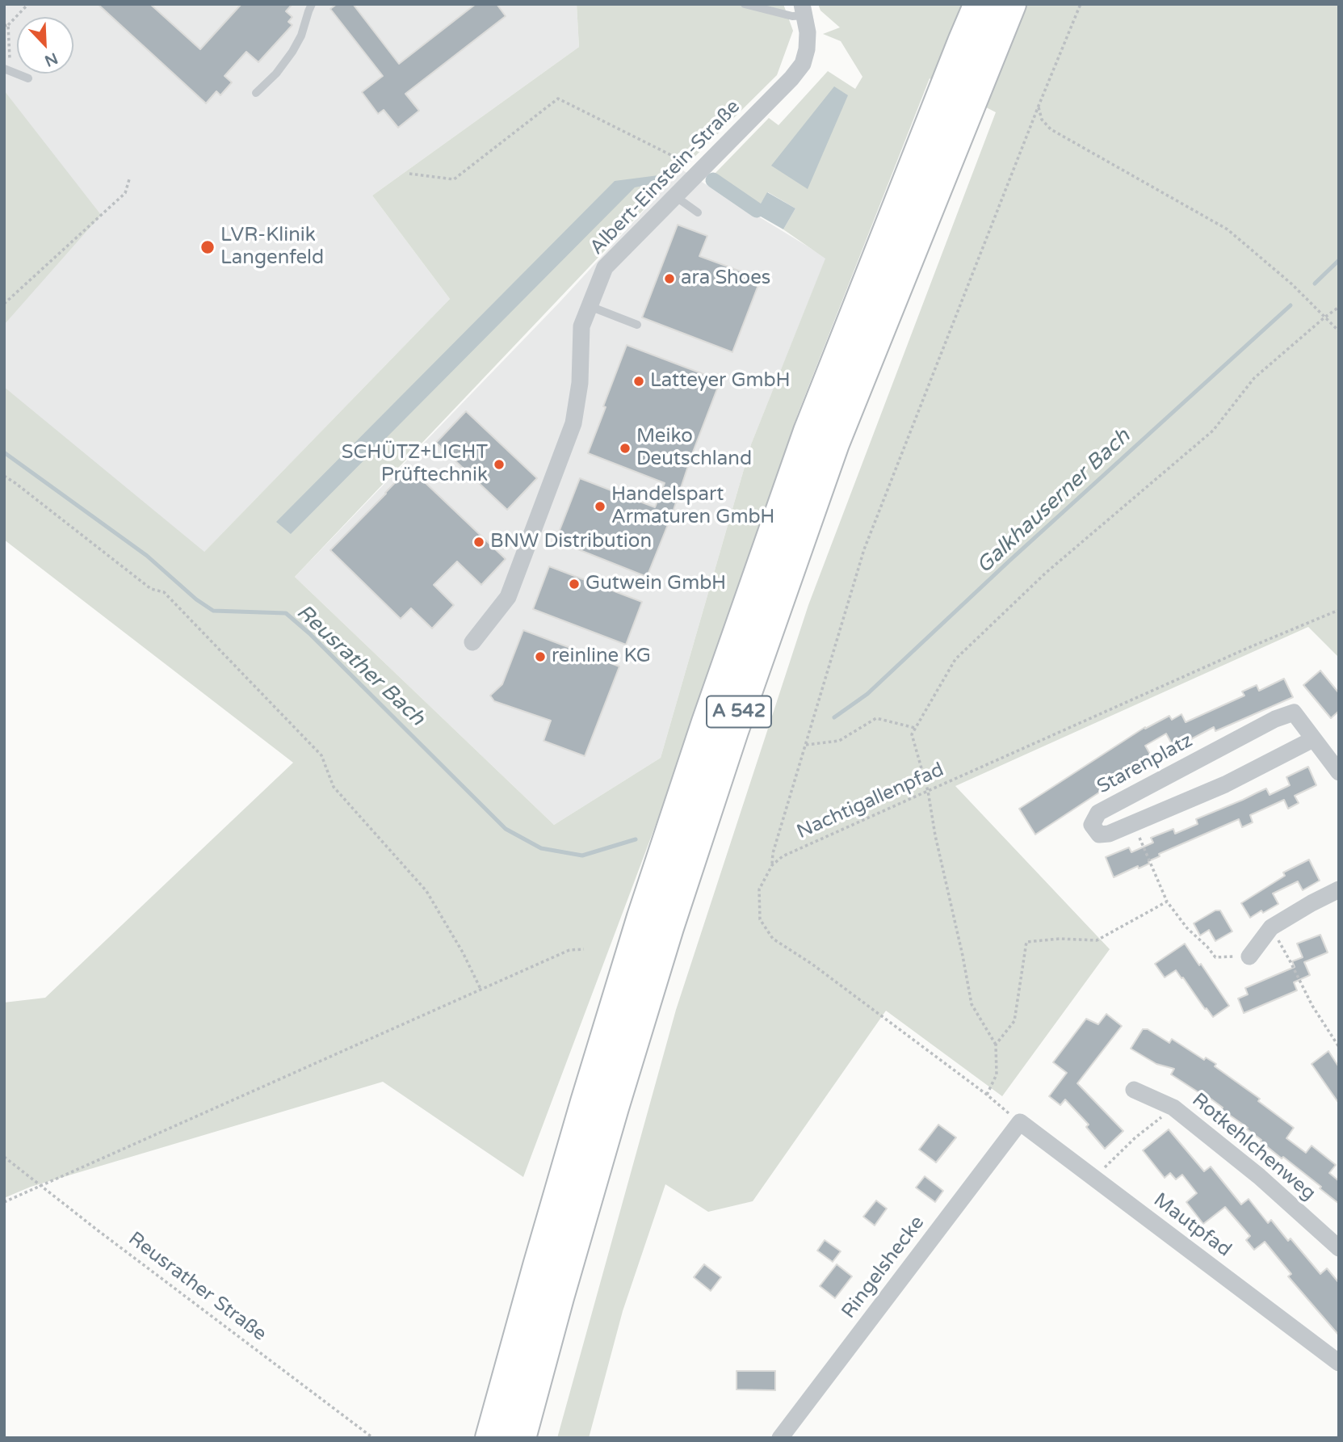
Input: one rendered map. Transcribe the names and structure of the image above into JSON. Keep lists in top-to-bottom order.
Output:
{
  "streets": {
    "highway": ["A 542"],
    "street": [
      "Albert-Einstein-Straße",
      "Starenplatz",
      "Rotkehlchenweg",
      "Mautpfad",
      "Ringelshecke"
    ],
    "path": ["Nachtigallenpfad", "Reusrather Straße"]
  },
  "crossings": [
    ["Mautpfad", "Ringelshecke"]
  ],
  "water": ["Galkhauserner Bach", "Reusrather Bach"],
  "places": [
    "LVR-Klinik Langenfeld",
    "ara Shoes",
    "Latteyer GmbH",
    "Meiko Deutschland",
    "SCHÜTZ+LICHT Prüftechnik",
    "Handelspart Armaturen GmbH",
    "BNW Distribution",
    "Gutwein GmbH",
    "reinline KG"
  ],
  "north": "bottom right"
}
